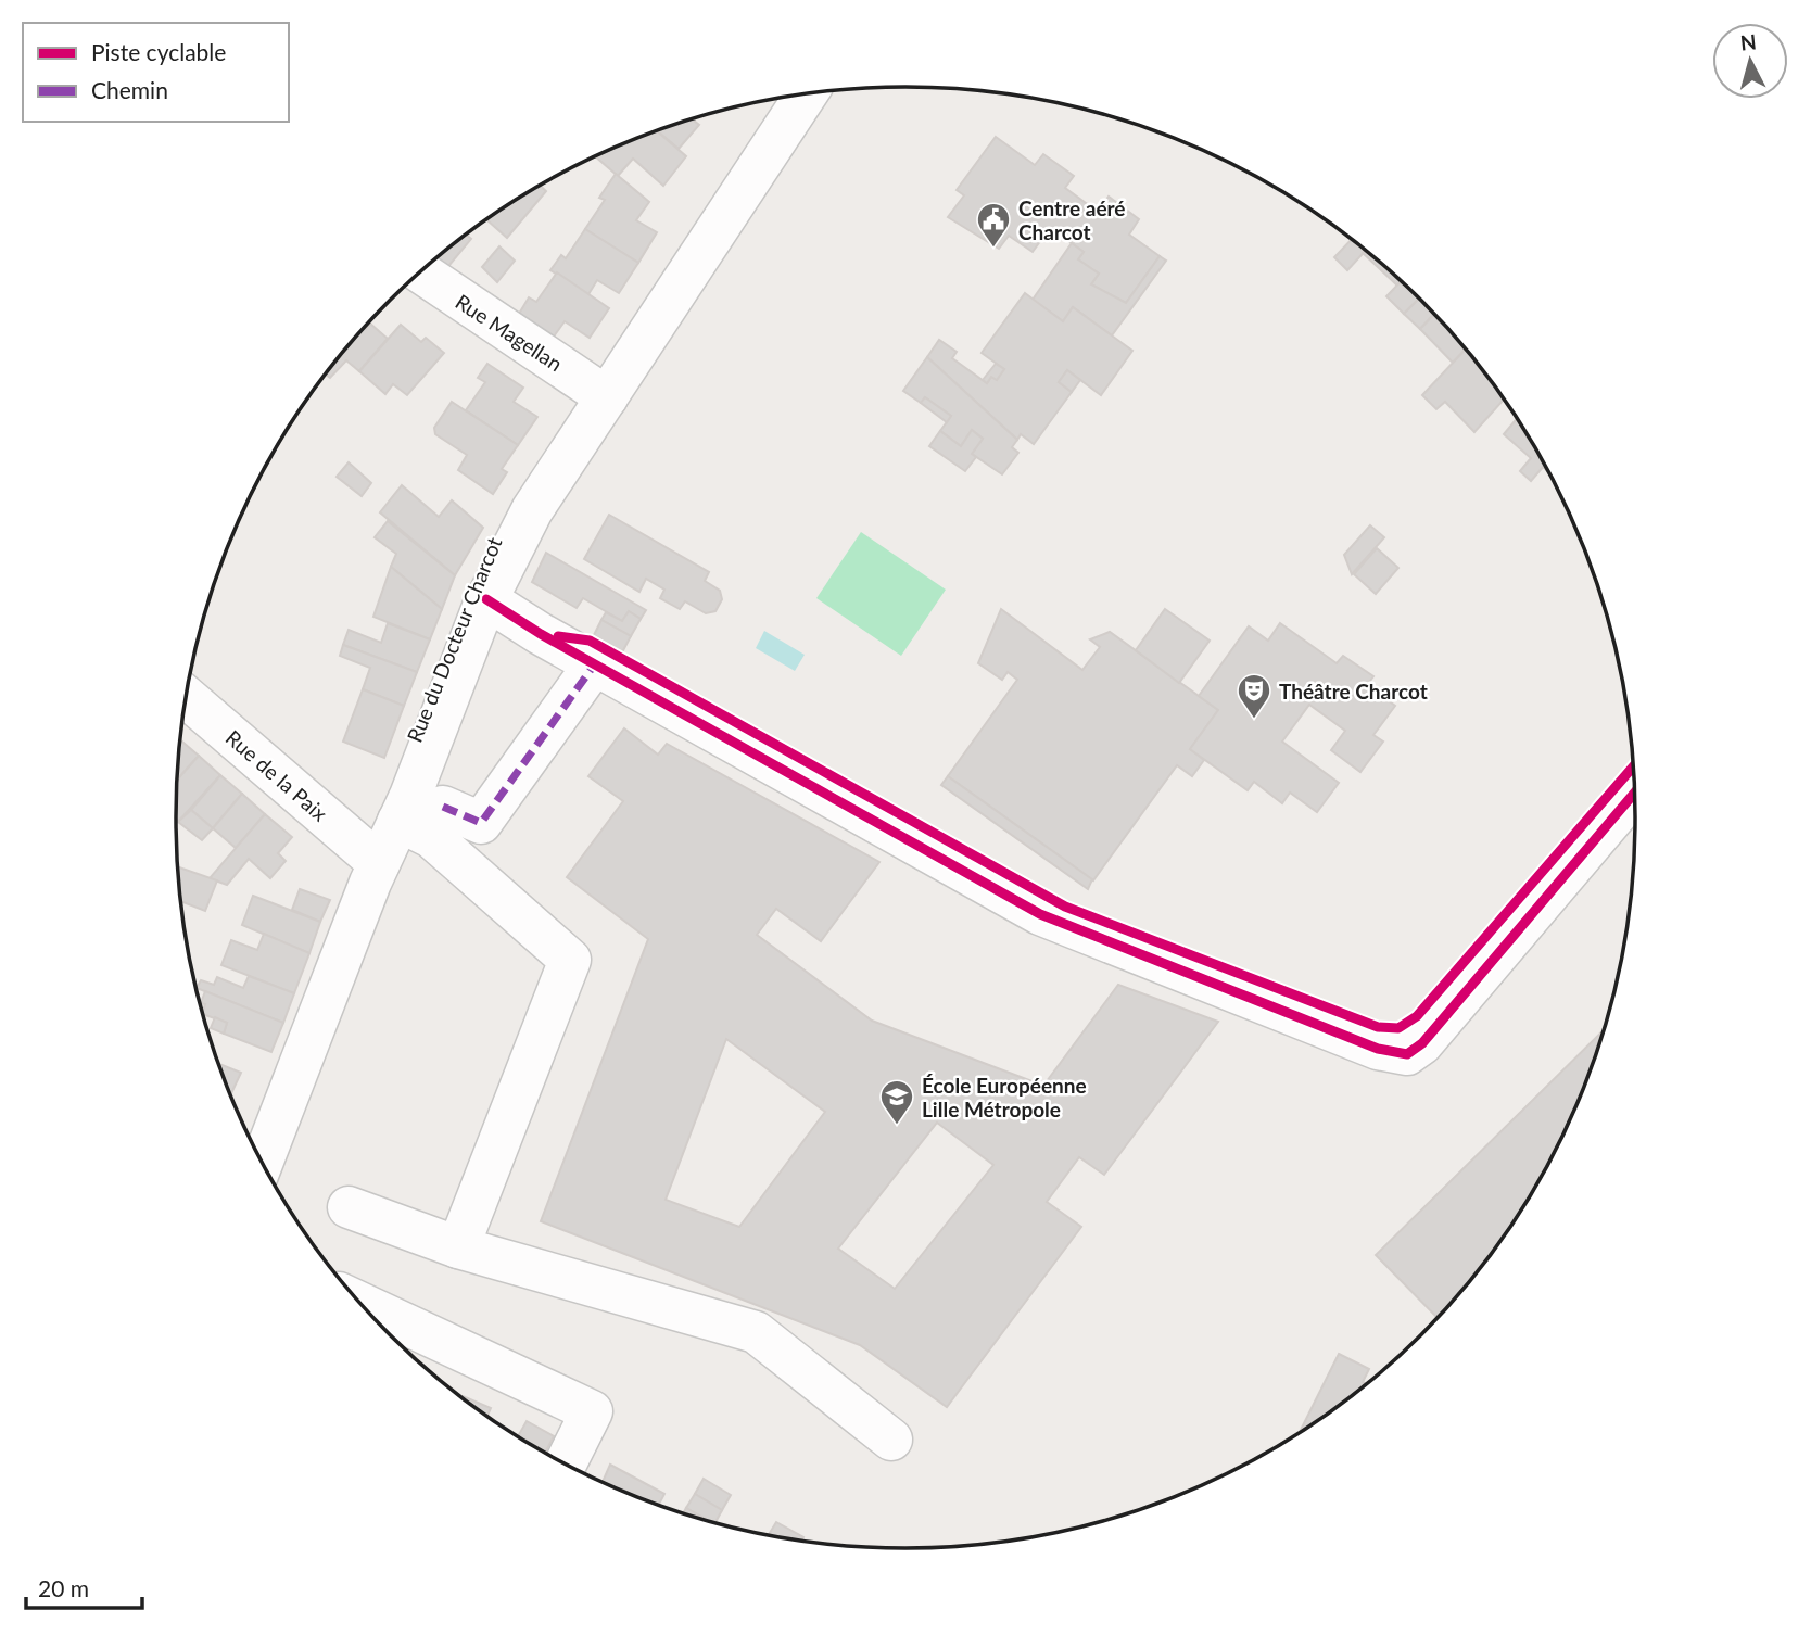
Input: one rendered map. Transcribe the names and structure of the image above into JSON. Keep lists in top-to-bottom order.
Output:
{
  "streets": {
    "street": ["Rue Magellan", "Rue du Docteur Charcot", "Rue de la Paix"]
  },
  "crossings": [
    ["Rue Magellan", "Rue du Docteur Charcot"],
    ["Rue du Docteur Charcot", "Rue de la Paix"]
  ],
  "places": {
    "public building": ["Centre aéré Charcot"],
    "theatre": ["Théâtre Charcot"],
    "school or university": ["École Européenne Lille Métropole"]
  },
  "legend": ["Piste cyclable", "Chemin"],
  "scale_bar": "20 m",
  "north": "top"
}
